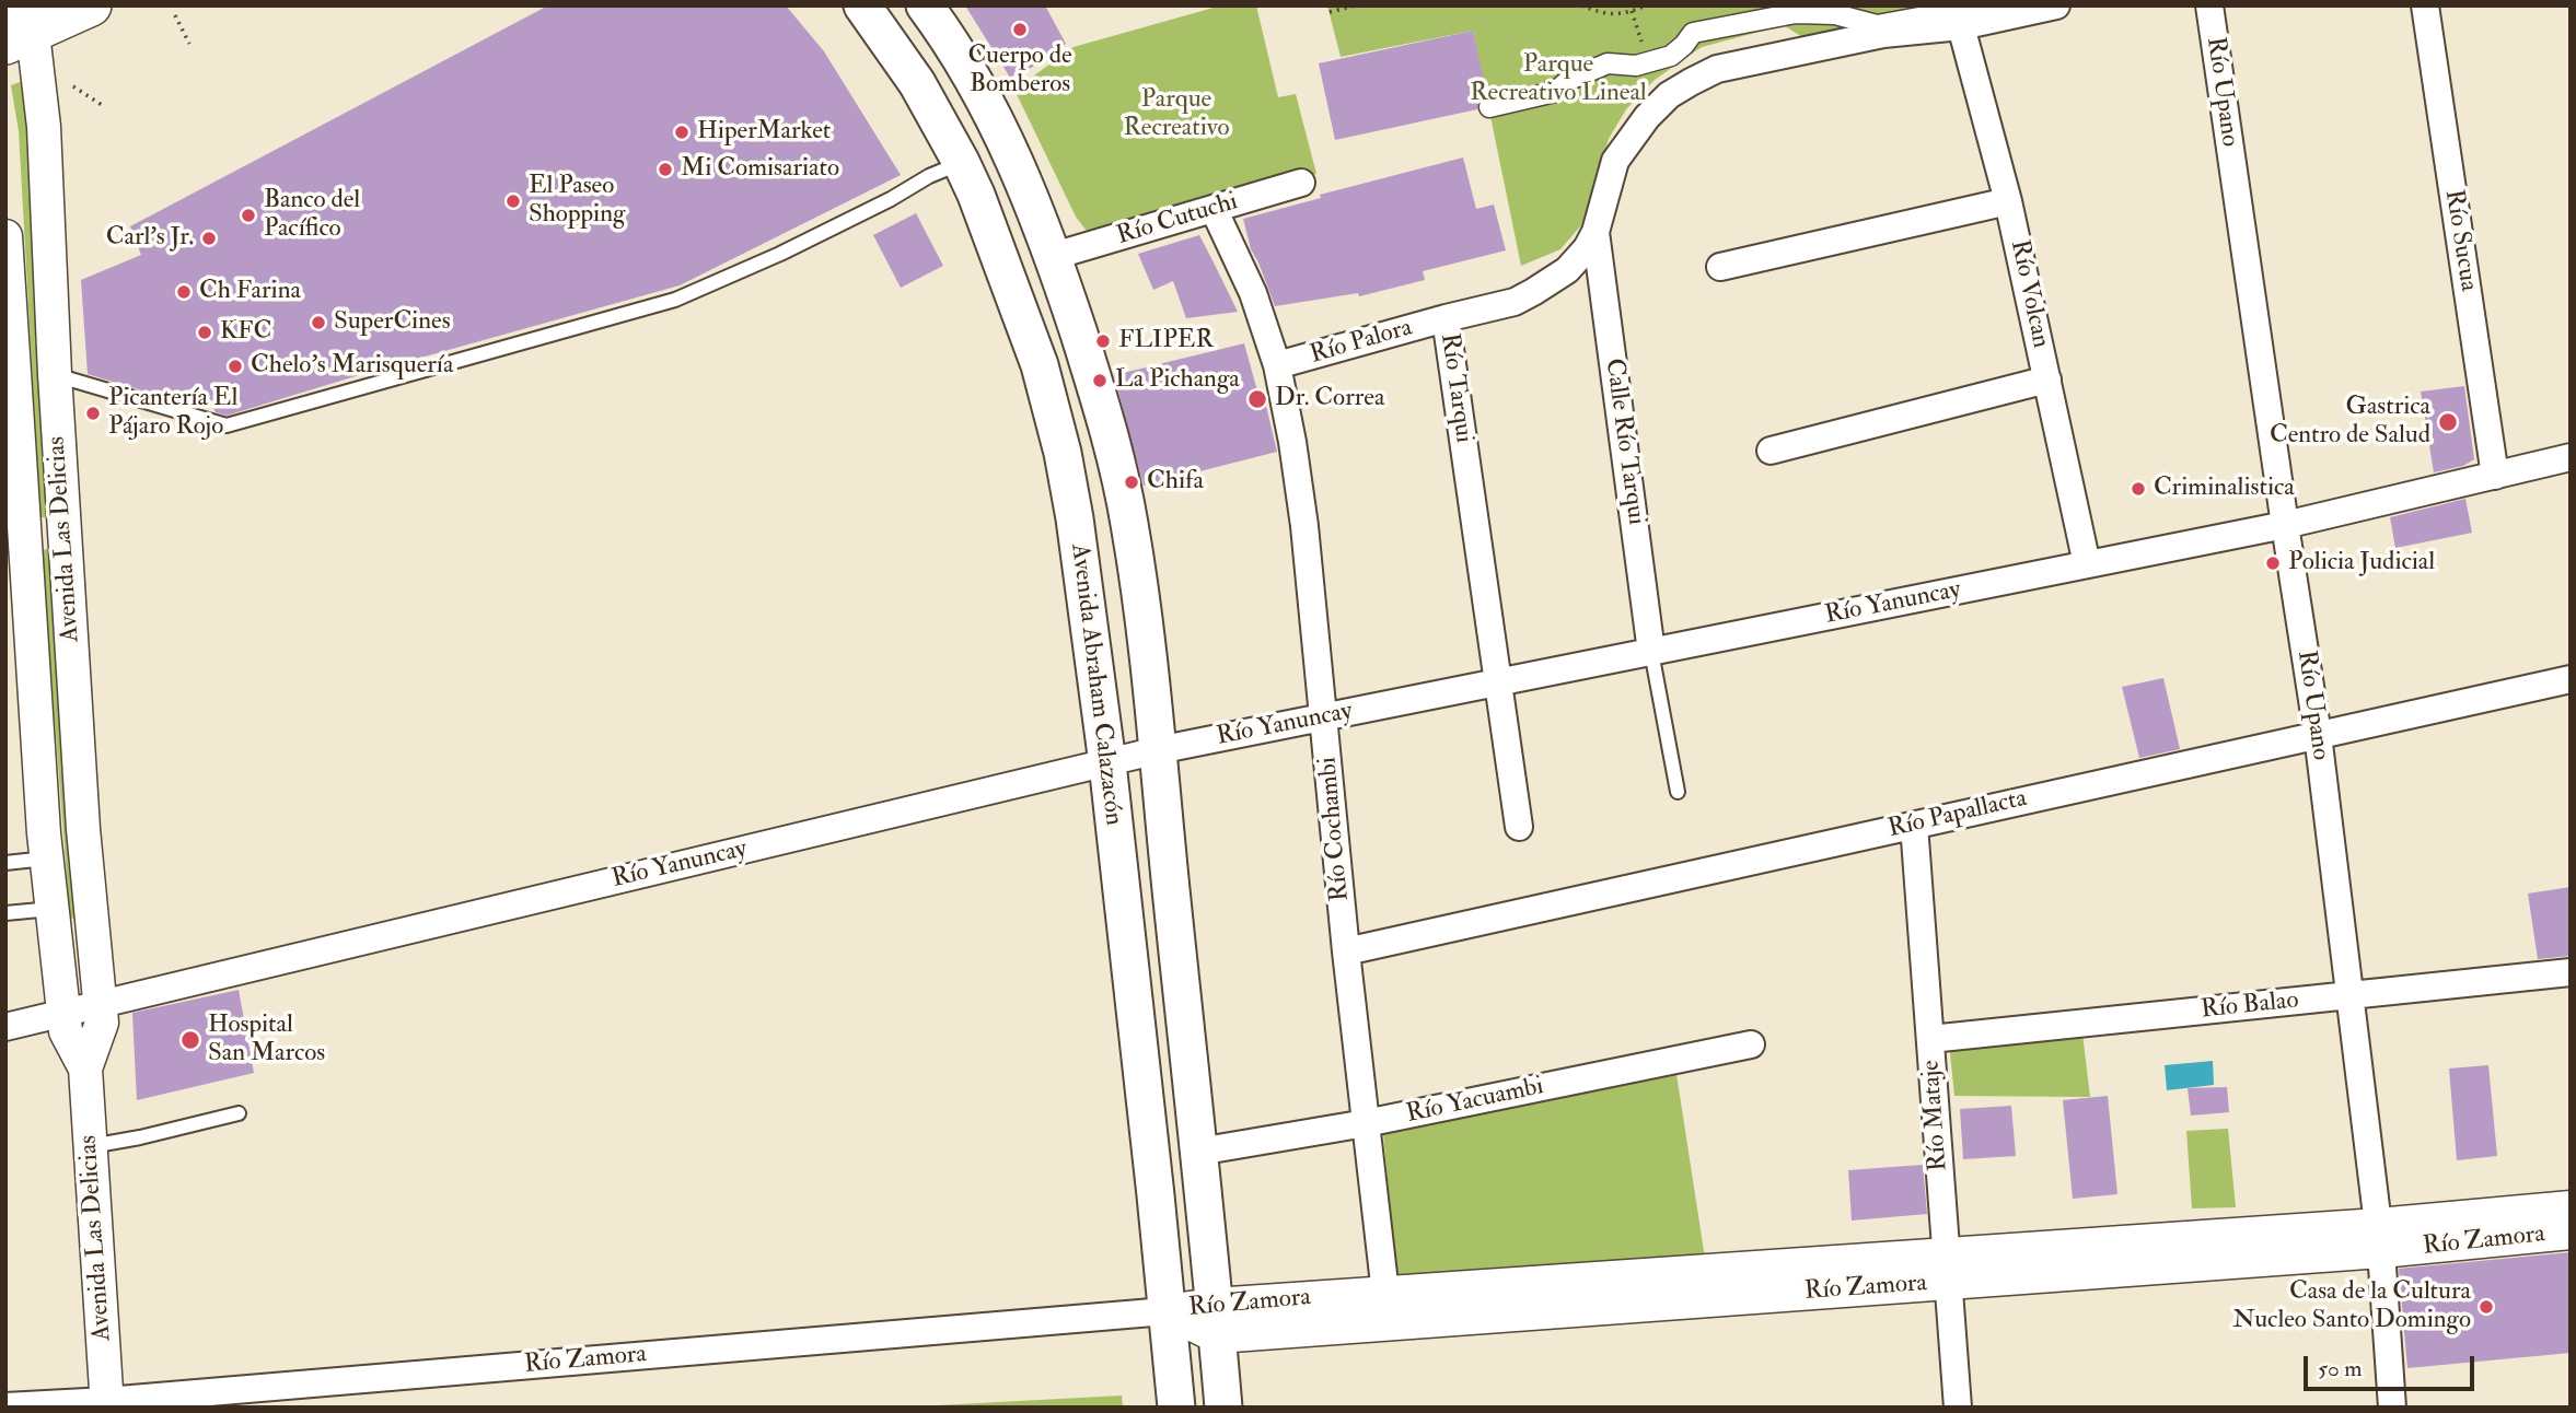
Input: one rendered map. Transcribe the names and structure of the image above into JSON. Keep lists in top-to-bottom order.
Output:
{
  "streets": {
    "main road": ["Avenida Abraham Calazacón"],
    "street": [
      "Río Upano",
      "Río Cutuchi",
      "Río Sucua",
      "Río Volcan",
      "Río Palora",
      "Río Tarqui",
      "Calle Río Tarqui",
      "Avenida Las Delicias",
      "Río Yanuncay",
      "Río Papallacta",
      "Río Cochambi",
      "Río Balao",
      "Río Yacuambi",
      "Río Mataje",
      "Río Zamora"
    ]
  },
  "crossings": [
    ["Río Upano", "Río Yanuncay"],
    ["Río Upano", "Río Papallacta"],
    ["Río Upano", "Río Balao"],
    ["Río Upano", "Río Zamora"],
    ["Río Cutuchi", "Avenida Abraham Calazacón"],
    ["Río Cutuchi", "Río Cochambi"],
    ["Río Sucua", "Río Yanuncay"],
    ["Río Volcan", "Río Tarqui"],
    ["Río Volcan", "Río Yanuncay"],
    ["Río Palora", "Río Tarqui"],
    ["Río Palora", "Río Cochambi"],
    ["Río Tarqui", "Calle Río Tarqui"],
    ["Río Tarqui", "Río Yanuncay"],
    ["Calle Río Tarqui", "Río Yanuncay"],
    ["Avenida Las Delicias", "Río Yanuncay"],
    ["Avenida Las Delicias", "Río Zamora"],
    ["Río Yanuncay", "Avenida Abraham Calazacón"],
    ["Río Yanuncay", "Río Cochambi"],
    ["Avenida Abraham Calazacón", "Río Yacuambi"],
    ["Avenida Abraham Calazacón", "Río Zamora"],
    ["Río Papallacta", "Río Cochambi"],
    ["Río Papallacta", "Río Mataje"],
    ["Río Cochambi", "Río Yacuambi"],
    ["Río Cochambi", "Río Zamora"],
    ["Río Balao", "Río Mataje"],
    ["Río Mataje", "Río Zamora"]
  ],
  "parks": ["Parque Recreativo Lineal", "Parque Recreativo"],
  "places": [
    "Cuerpo de Bomberos",
    "HiperMarket",
    "Mi Comisariato",
    "El Paseo Shopping",
    "Banco del Pacífico",
    "Carl's Jr.",
    "Ch Farina",
    "SuperCines",
    "KFC",
    "FLIPER",
    "Chelo's Marisquería",
    "La Pichanga",
    "Dr. Correa",
    "Picantería El Pájaro Rojo",
    "Gastrica Centro de Salud",
    "Chifa",
    "Criminalistica",
    "Policia Judicial",
    "Hospital San Marcos",
    "Casa de la Cultura Nucleo Santo Domingo"
  ],
  "scale_bar": "50 m"
}
